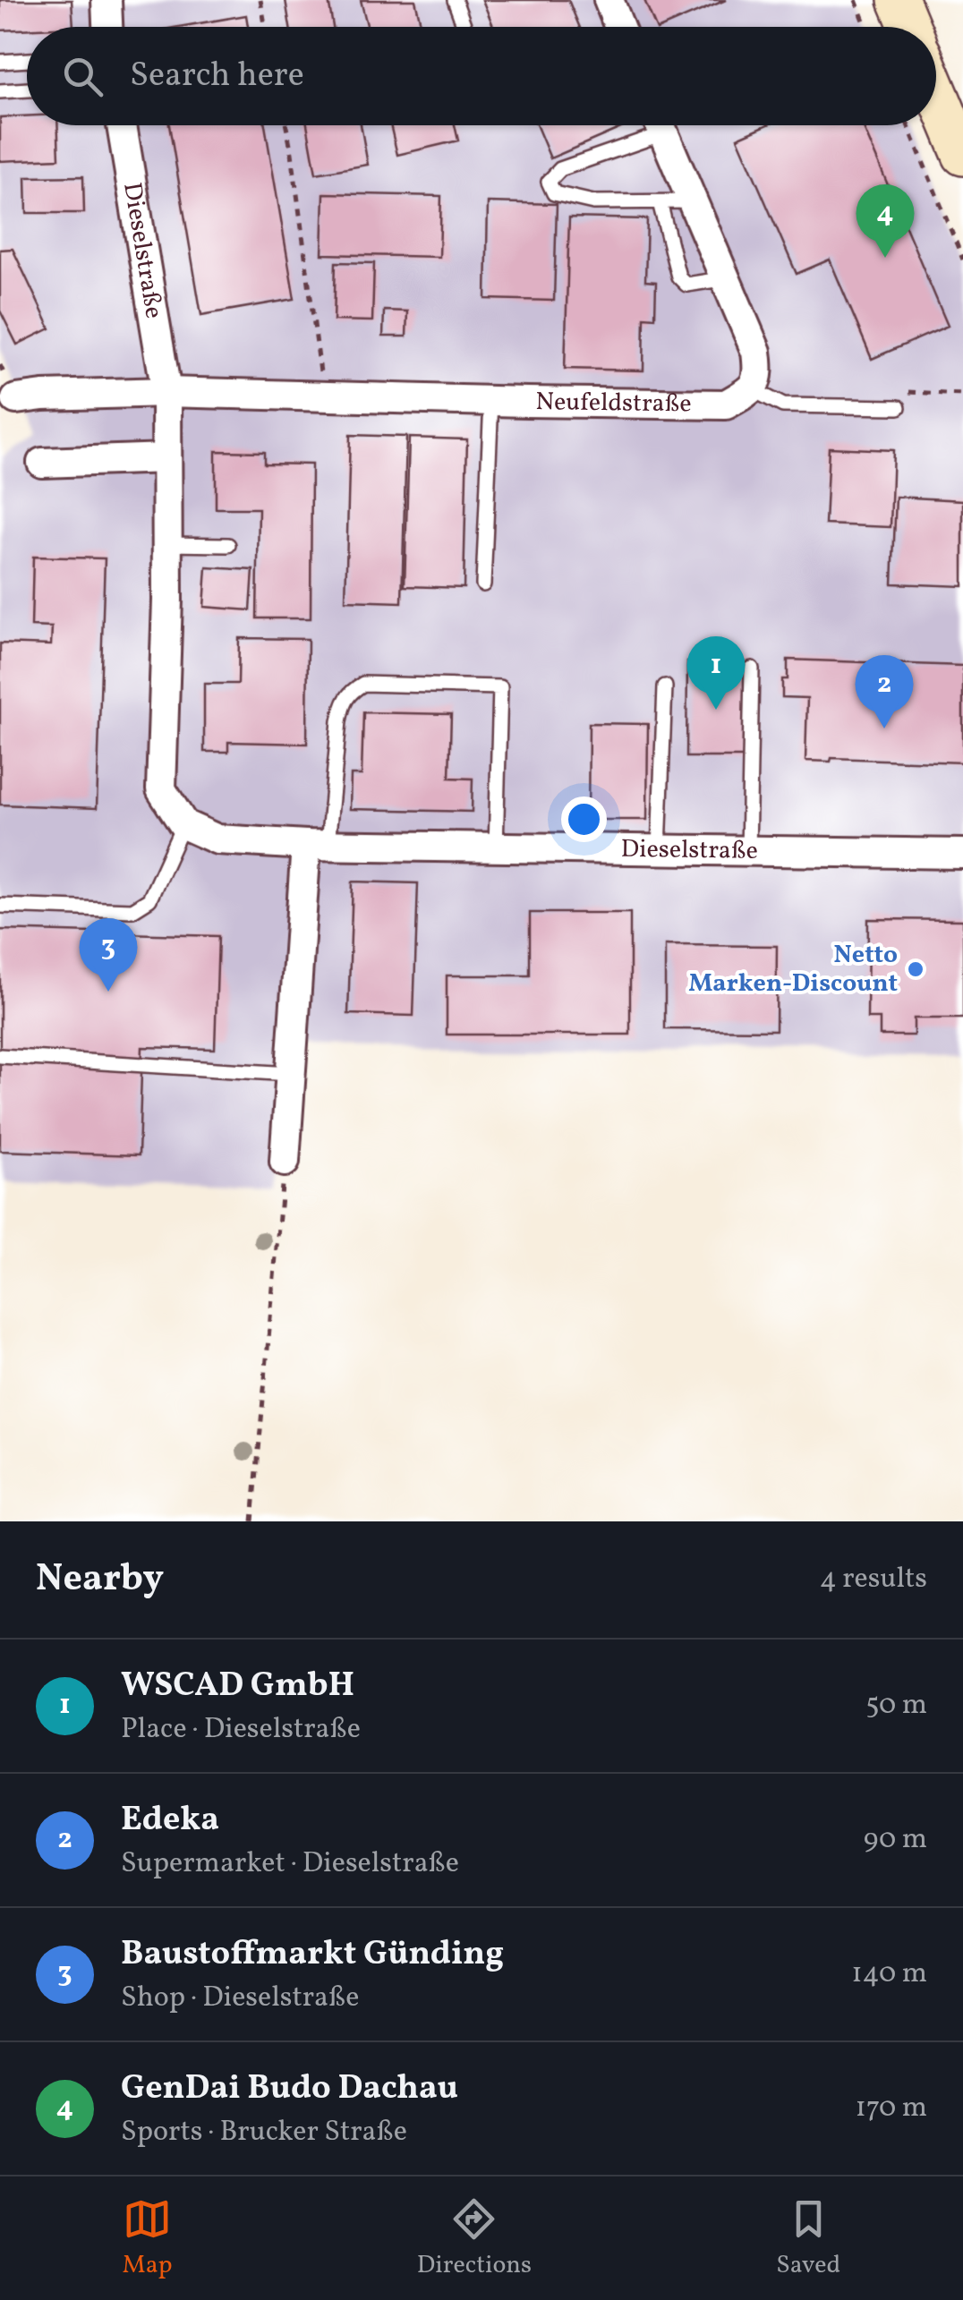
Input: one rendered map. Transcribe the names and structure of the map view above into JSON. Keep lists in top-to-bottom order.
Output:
{
  "streets": {
    "street": ["Dieselstraße", "Neufeldstraße"]
  },
  "crossings": [
    ["Dieselstraße", "Neufeldstraße"]
  ],
  "places": ["Netto Marken-Discount"],
  "page": {
    "search": "Search here",
    "pins": [
      "4",
      "1",
      "2",
      "3"
    ],
    "heading": ["Nearby", "4 results"],
    "list": [
      {
        "mark": "1",
        "name": "WSCAD GmbH",
        "note": "Place · Dieselstraße",
        "value": "50 m"
      },
      {
        "mark": "2",
        "name": "Edeka",
        "note": "Supermarket · Dieselstraße",
        "value": "90 m"
      },
      {
        "mark": "3",
        "name": "Baustoffmarkt Günding",
        "note": "Shop · Dieselstraße",
        "value": "140 m"
      },
      {
        "mark": "4",
        "name": "GenDai Budo Dachau",
        "note": "Sports · Brucker Straße",
        "value": "170 m"
      }
    ],
    "nav": ["Map", "Directions", "Saved"]
  }
}
